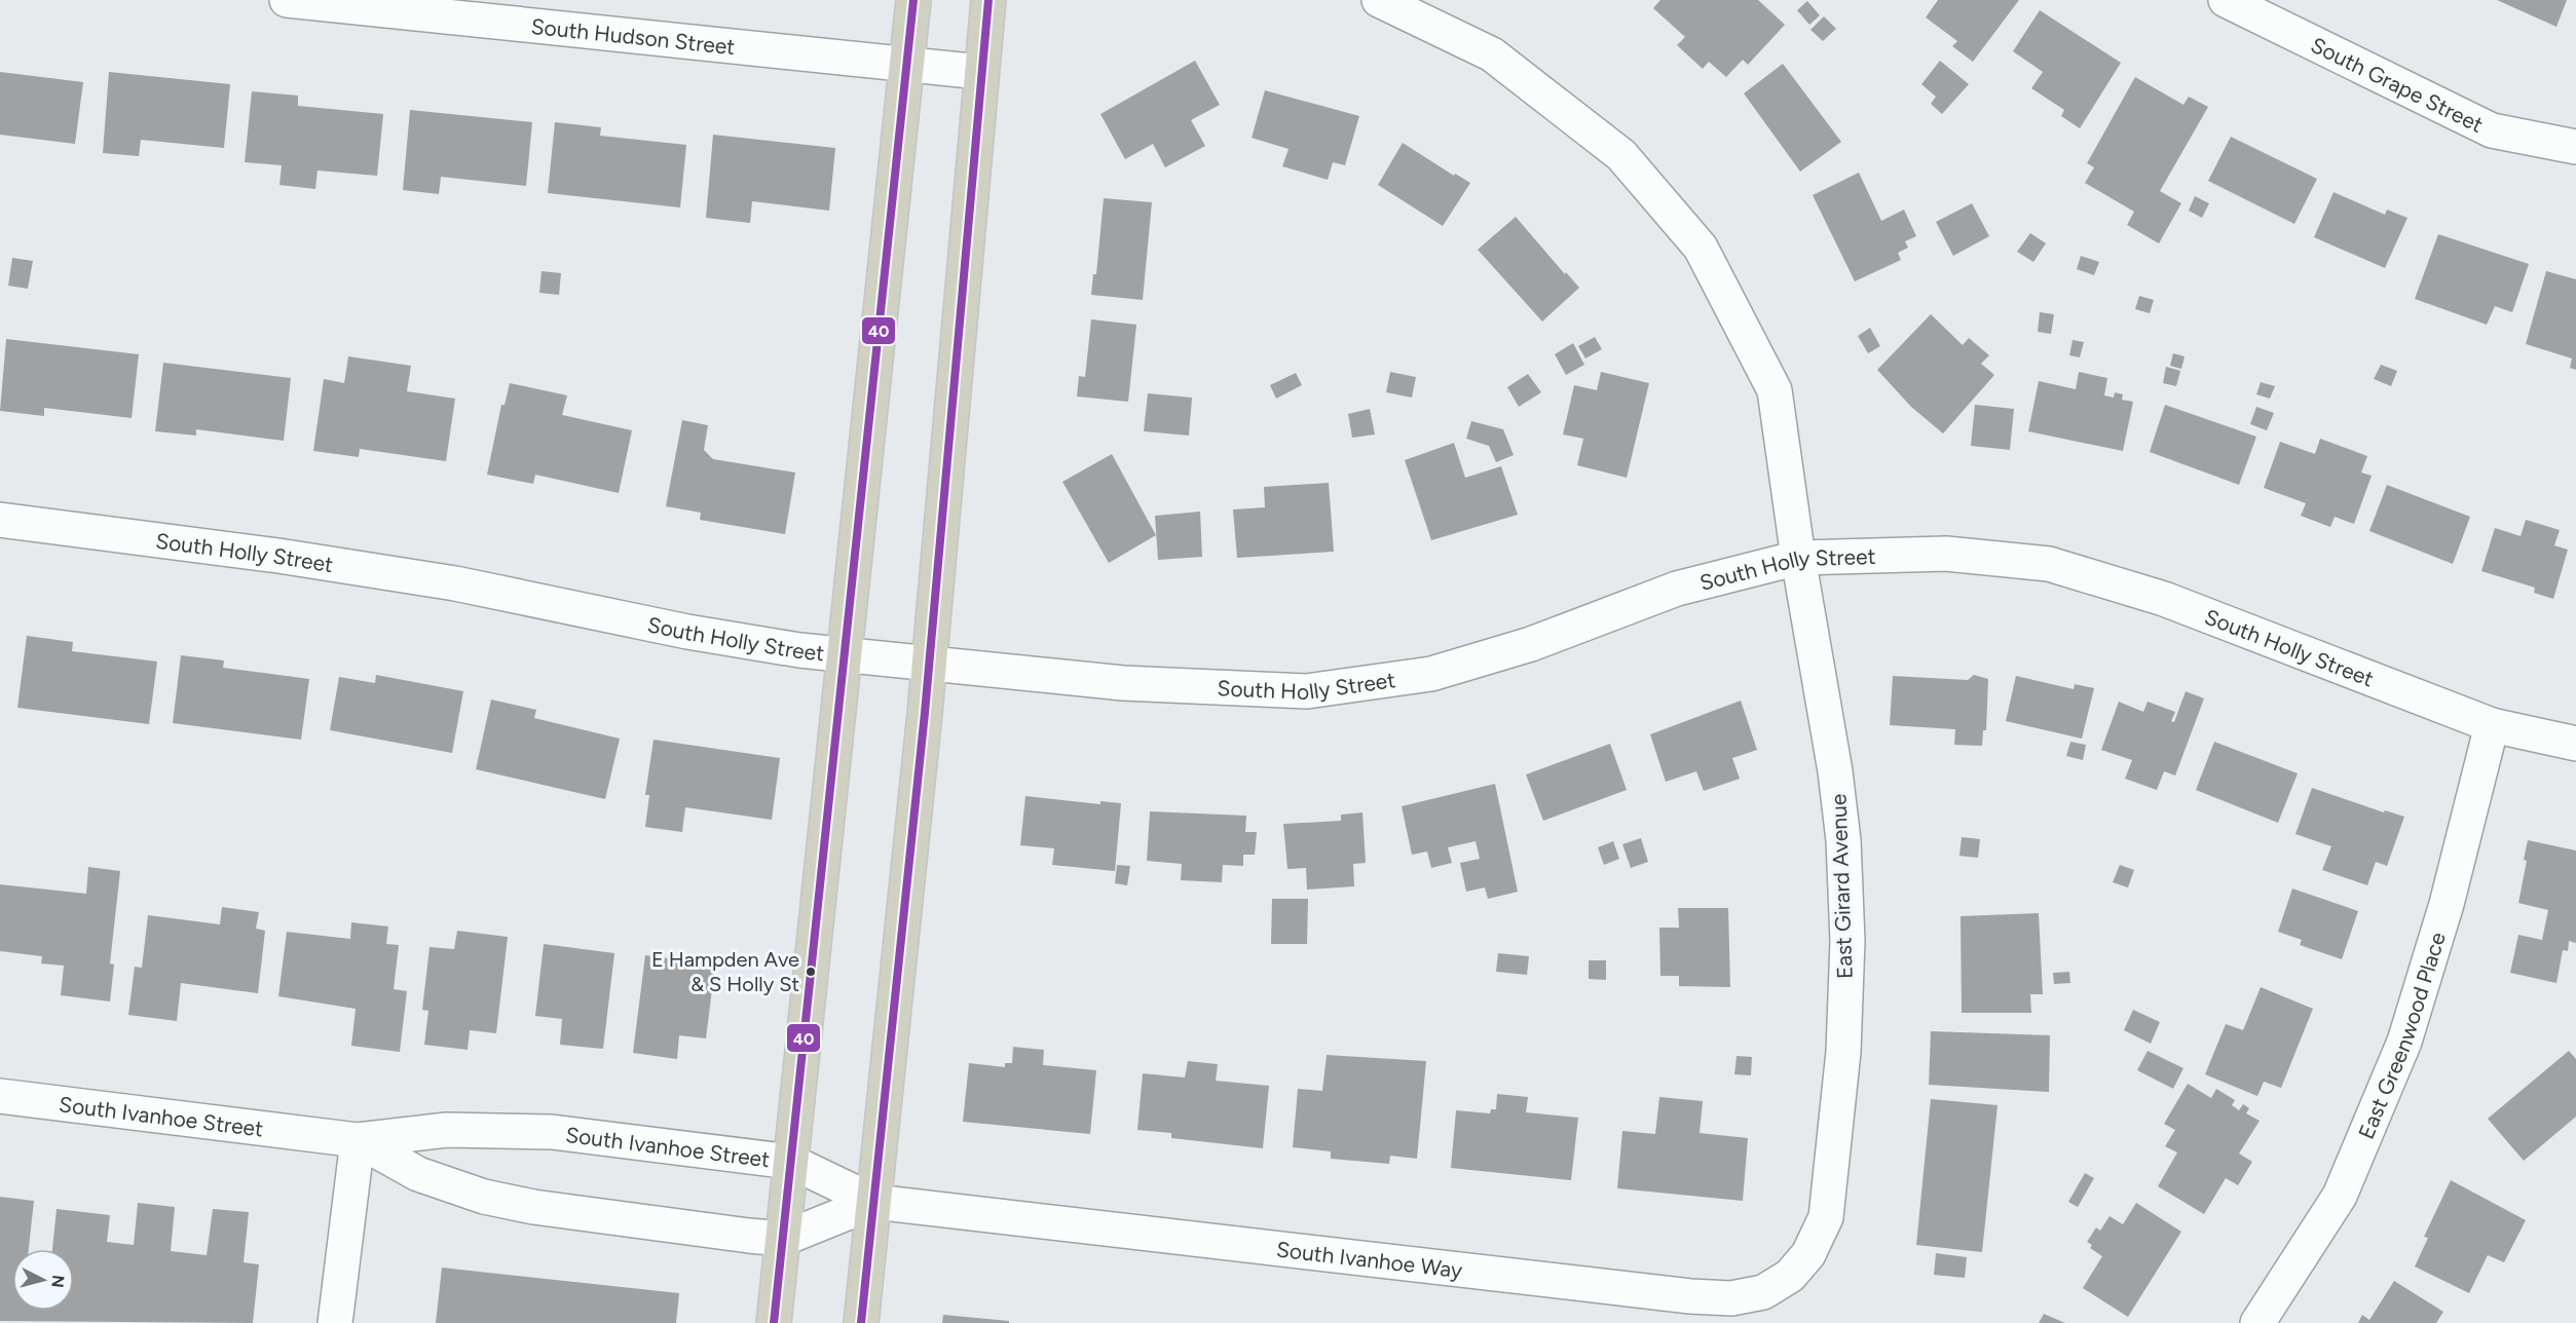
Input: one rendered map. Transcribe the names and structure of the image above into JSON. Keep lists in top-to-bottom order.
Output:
{
  "streets": {
    "street": [
      "South Hudson Street",
      "South Grape Street",
      "South Holly Street",
      "East Girard Avenue",
      "East Greenwood Place",
      "South Ivanhoe Street",
      "South Ivanhoe Way"
    ]
  },
  "crossings": [
    ["South Holly Street", "East Girard Avenue"],
    ["South Holly Street", "East Greenwood Place"],
    ["East Girard Avenue", "South Ivanhoe Way"],
    ["South Ivanhoe Street", "South Ivanhoe Way"]
  ],
  "places": ["E Hampden Ave & S Holly St"],
  "lines": ["transit line 40"],
  "north": "right"
}
